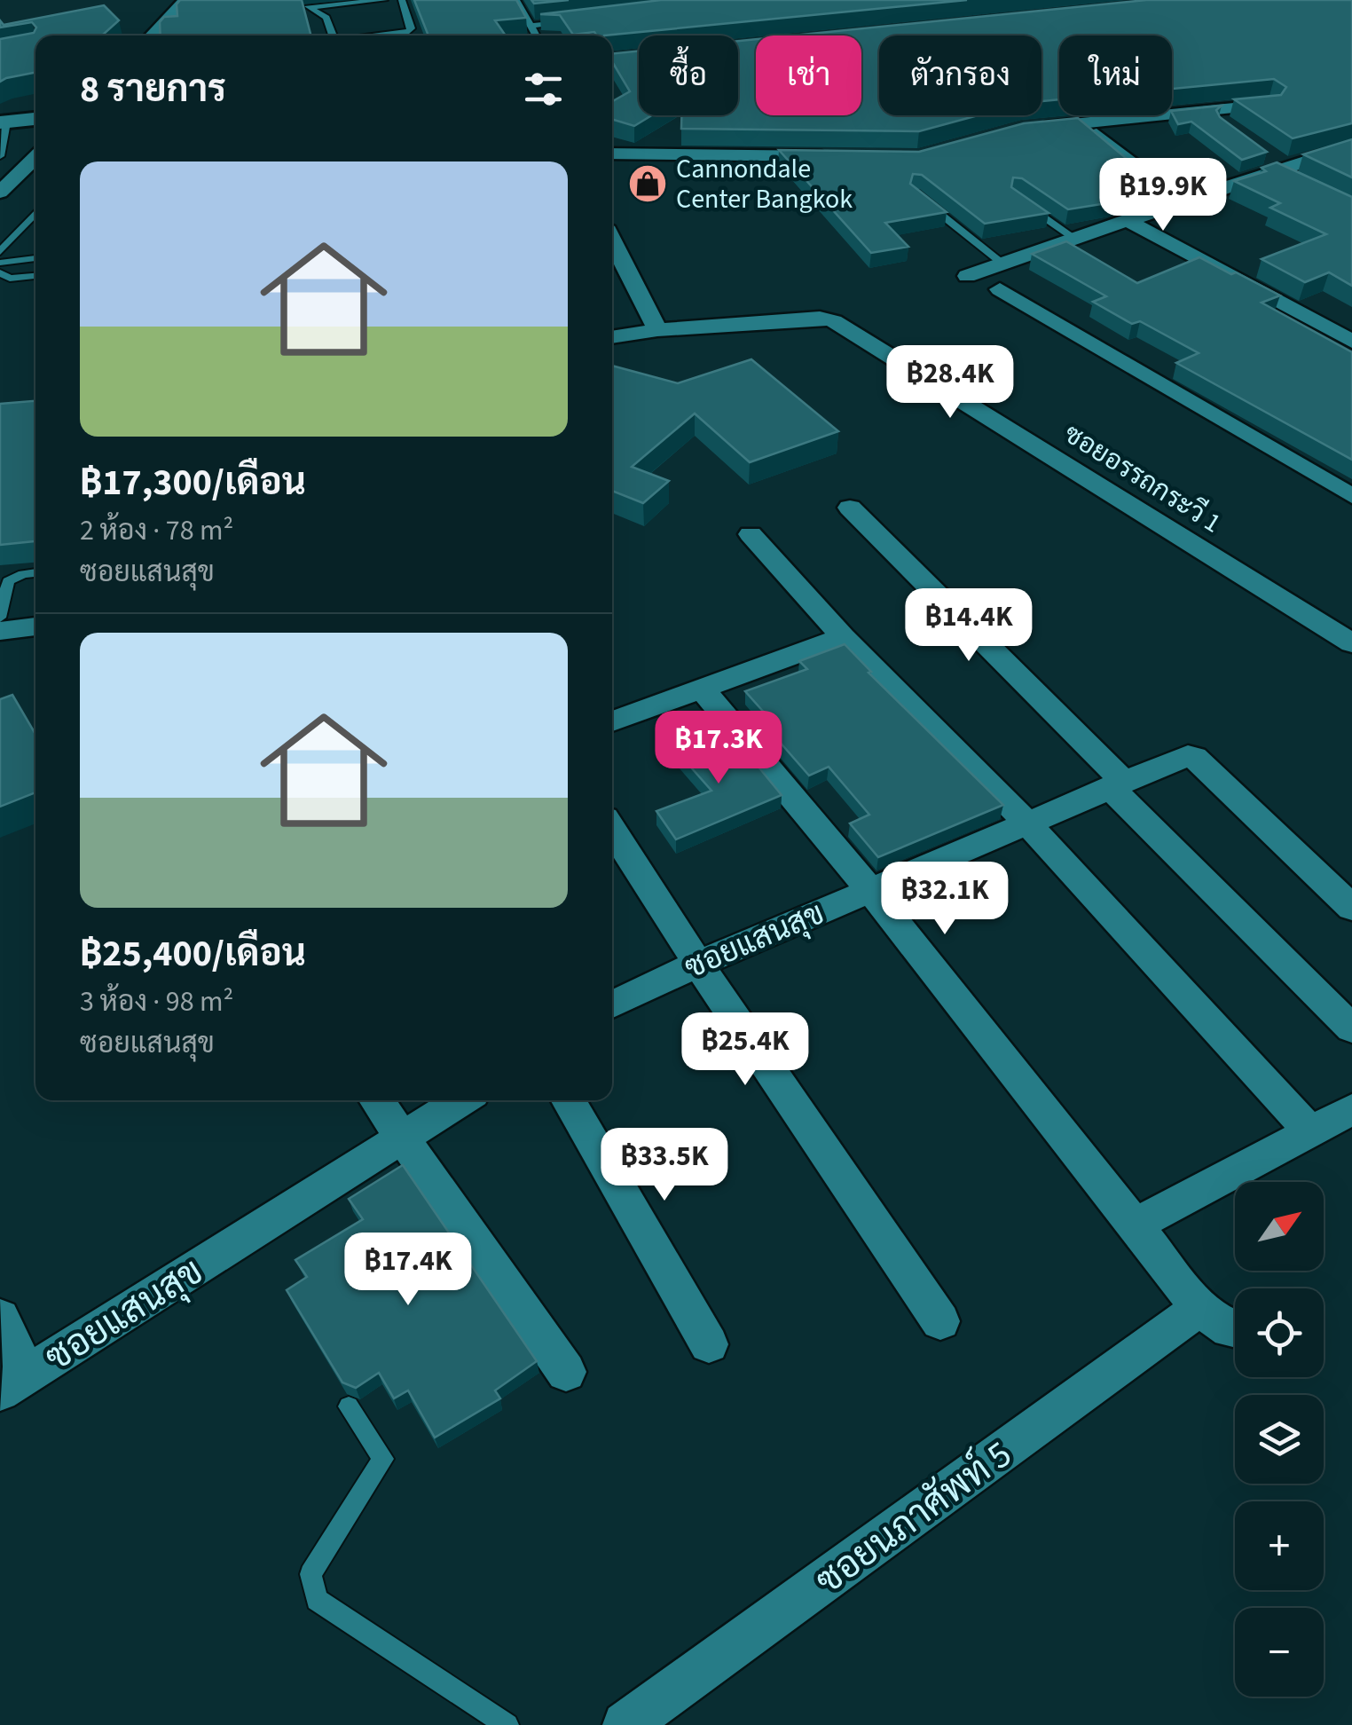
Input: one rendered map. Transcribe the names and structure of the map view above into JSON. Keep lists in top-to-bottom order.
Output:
{
  "streets": {
    "street": ["ซอยอรรถกระวี 1", "ซอยแสนสุข", "ซอยนภาศัพท์ 5"]
  },
  "places": {
    "shop": ["Cannondale Center Bangkok"]
  },
  "north": "top right",
  "page": {
    "chip": [
      "ซื้อ",
      "เช่า",
      "ตัวกรอง",
      "ใหม่"
    ],
    "heading": "8 รายการ",
    "list": [
      {
        "name": "฿17,300/เดือน",
        "note": "2 ห้อง · 78 m² · ซอยแสนสุข"
      },
      {
        "name": "฿25,400/เดือน",
        "note": "3 ห้อง · 98 m² · ซอยแสนสุข"
      }
    ],
    "price": [
      "฿19.9K",
      "฿28.4K",
      "฿14.4K",
      "฿17.3K",
      "฿32.1K",
      "฿25.4K",
      "฿33.5K",
      "฿17.4K"
    ],
    "map_buttons": ["+", "−"]
  }
}
